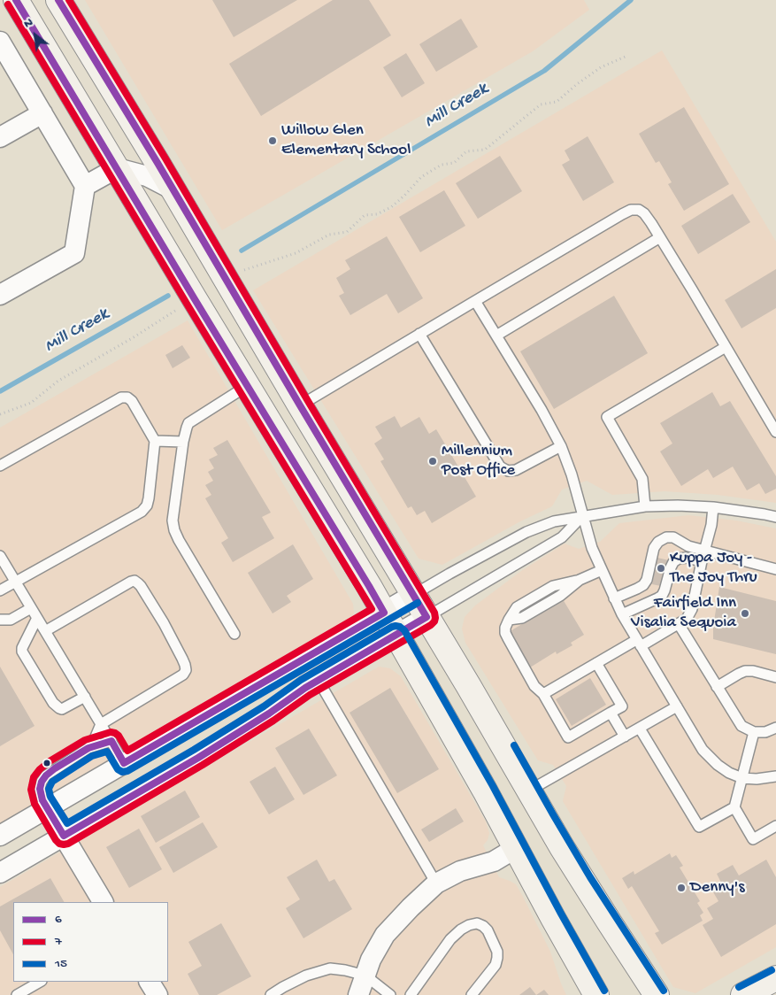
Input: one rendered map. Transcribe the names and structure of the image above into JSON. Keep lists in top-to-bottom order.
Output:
{
  "water": ["Mill Creek"],
  "places": [
    "Willow Glen Elementary School",
    "Millennium Post Office",
    "Kuppa Joy - The Joy Thru",
    "Fairfield Inn Visalia Sequoia",
    "Denny's"
  ],
  "lines": ["transit line 6", "transit line 7", "transit line 15"],
  "legend": ["6", "7", "15"],
  "north": "top left"
}
